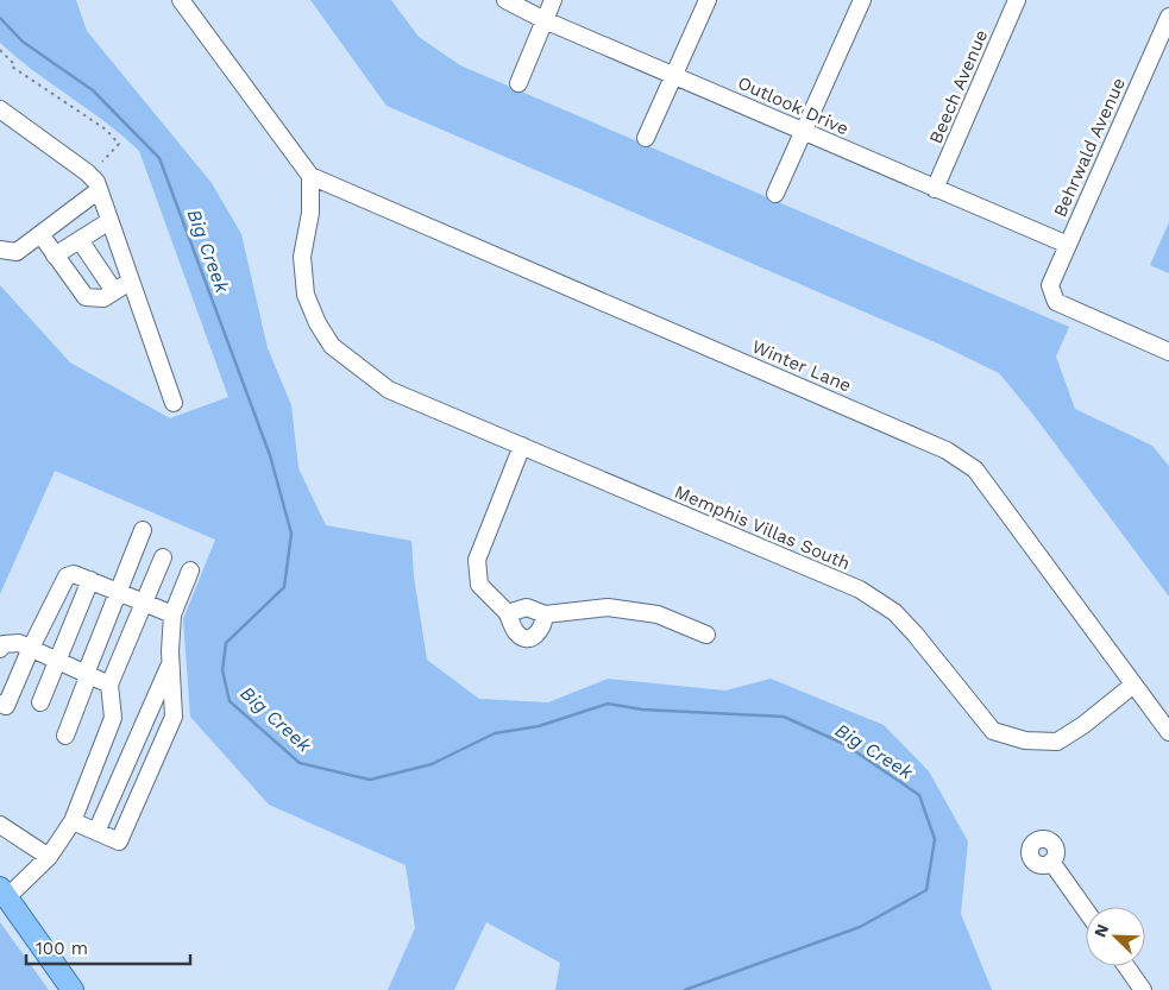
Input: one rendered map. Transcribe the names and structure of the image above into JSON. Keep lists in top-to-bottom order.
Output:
{
  "streets": {
    "street": [
      "Beech Avenue",
      "Outlook Drive",
      "Behrwald Avenue",
      "Winter Lane",
      "Memphis Villas South"
    ]
  },
  "crossings": [
    ["Beech Avenue", "Outlook Drive"],
    ["Outlook Drive", "Behrwald Avenue"],
    ["Winter Lane", "Memphis Villas South"]
  ],
  "water": ["Big Creek"],
  "scale_bar": "100 m",
  "north": "top left"
}
